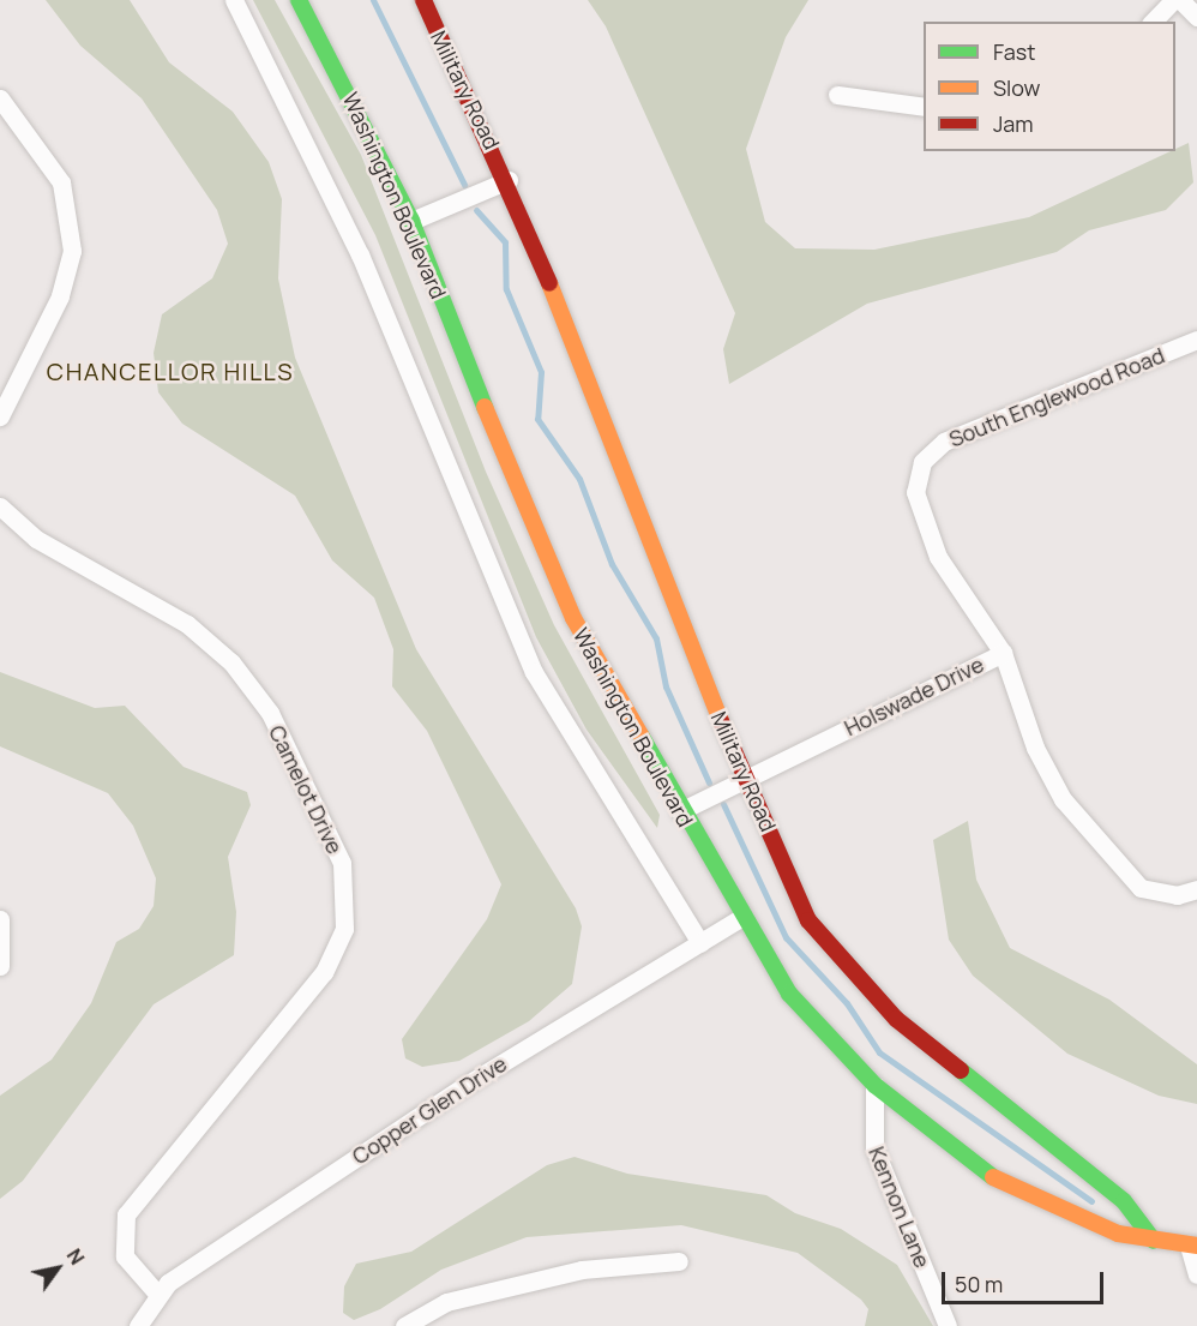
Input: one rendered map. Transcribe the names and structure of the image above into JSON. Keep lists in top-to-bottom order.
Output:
{
  "streets": {
    "street": [
      "Military Road",
      "Washington Boulevard",
      "South Englewood Road",
      "Holswade Drive",
      "Camelot Drive",
      "Copper Glen Drive",
      "Kennon Lane"
    ]
  },
  "crossings": [
    ["Military Road", "Washington Boulevard"],
    ["Military Road", "Holswade Drive"],
    ["Washington Boulevard", "Holswade Drive"],
    ["Washington Boulevard", "Copper Glen Drive"],
    ["Washington Boulevard", "Kennon Lane"],
    ["South Englewood Road", "Holswade Drive"],
    ["Camelot Drive", "Copper Glen Drive"]
  ],
  "districts": ["CHANCELLOR HILLS"],
  "legend": ["Fast", "Slow", "Jam"],
  "scale_bar": "50 m",
  "north": "top right"
}
